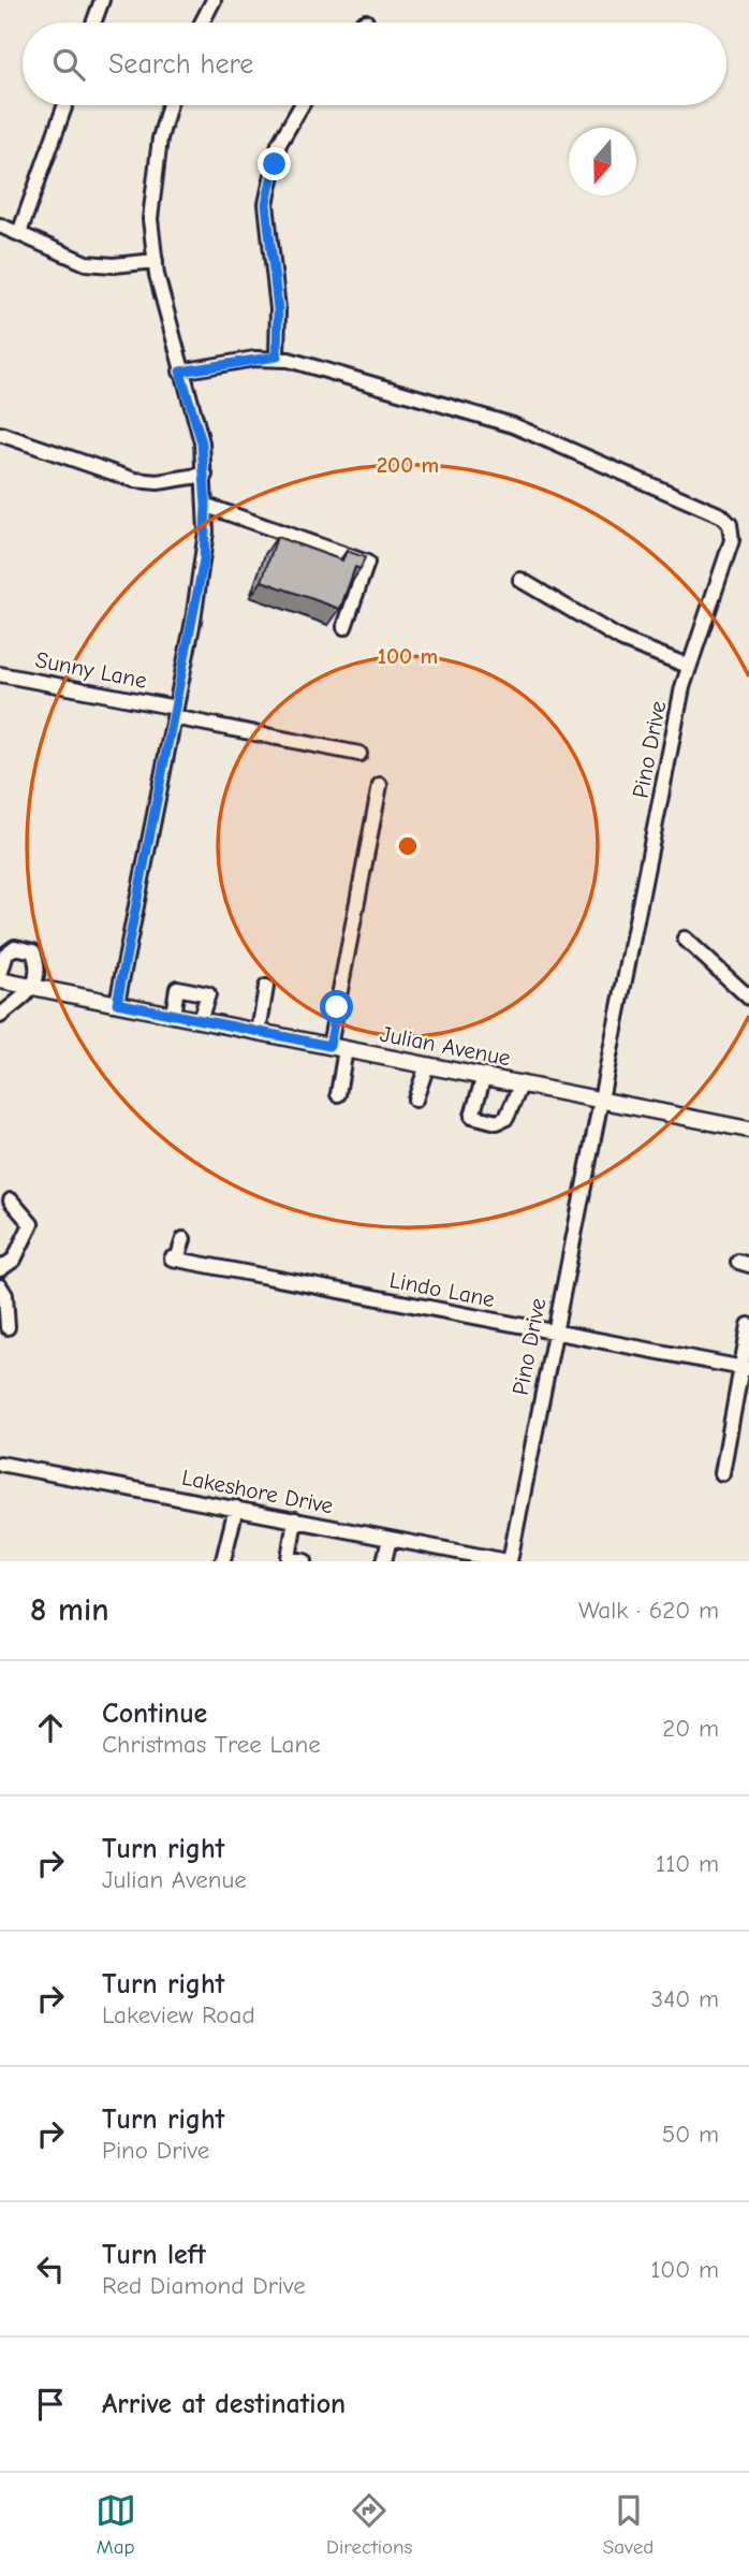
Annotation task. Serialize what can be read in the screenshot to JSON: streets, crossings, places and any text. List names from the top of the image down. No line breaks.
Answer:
{"streets":{"main road":["Julian Avenue"],"street":["Sunny Lane","Pino Drive","Lindo Lane","Lakeshore Drive"]},"crossings":[["Pino Drive","Julian Avenue"],["Pino Drive","Lindo Lane"],["Pino Drive","Lakeshore Drive"]],"north":"bottom","page":{"search":"Search here","heading":["8 min","Walk · 620 m"],"list":[["Continue","Christmas Tree Lane","20 m"],["Turn right","Julian Avenue","110 m"],["Turn right","Lakeview Road","340 m"],["Turn right","Pino Drive","50 m"],["Turn left","Red Diamond Drive","100 m"],"Arrive at destination"],"nav":["Map","Directions","Saved"]},"rings":["200 m","100 m"]}
